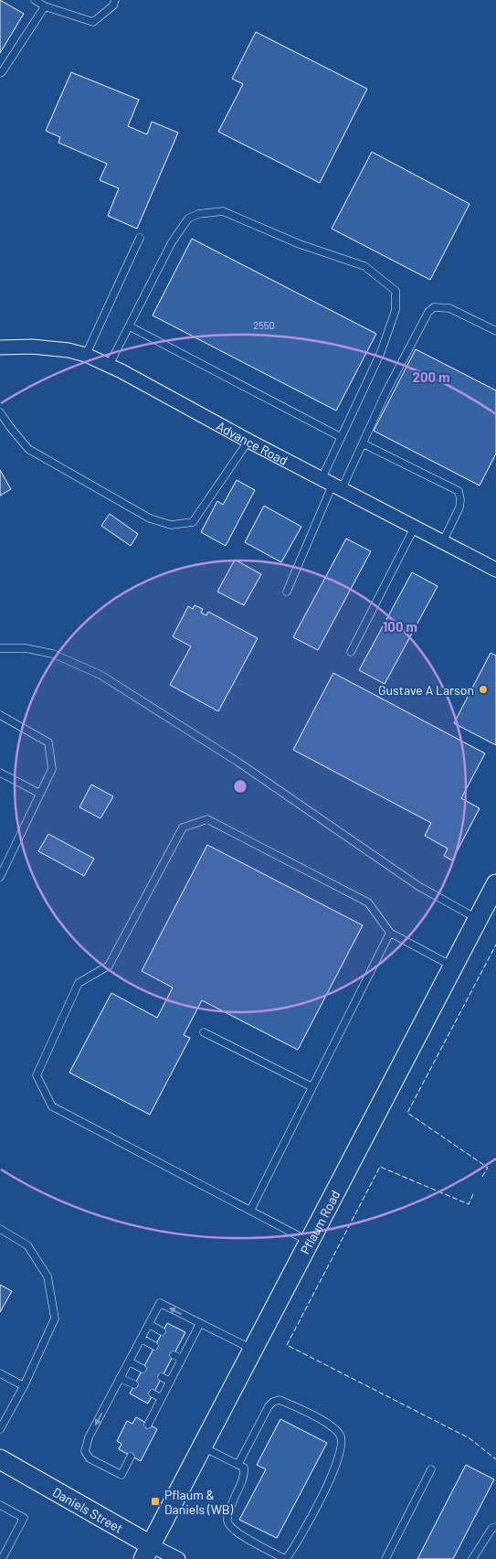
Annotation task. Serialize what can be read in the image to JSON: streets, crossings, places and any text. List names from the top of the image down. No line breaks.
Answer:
{"streets":{"street":["Advance Road","Pflaum Road","Daniels Street"]},"crossings":[["Pflaum Road","Daniels Street"]],"places":{"other":["Gustave A Larson"],"transit":["Pflaum & Daniels (WB)"]},"house_numbers":["2550"],"rings":["200 m","100 m"]}
